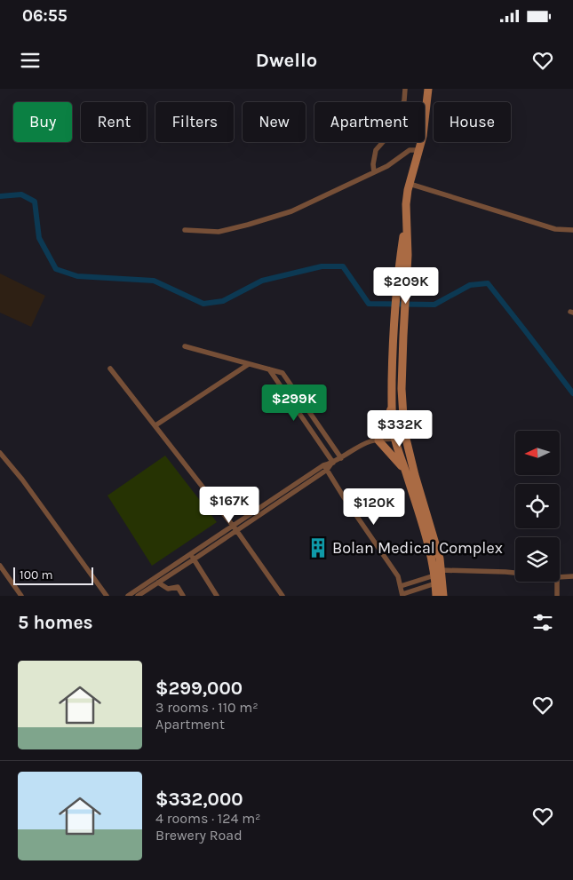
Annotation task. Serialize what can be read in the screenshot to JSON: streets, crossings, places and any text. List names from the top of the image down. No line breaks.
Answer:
{"places":{"building":["Bolan Medical Complex"]},"scale_bar":"100 m","north":"left","page":{"status":"06:55","header":"Dwello","chip":["Buy","Rent","Filters","New","Apartment","House"],"price":["$209K","$299K","$332K","$167K","$120K"],"scale":"100 m","heading":"5 homes","list":[{"name":"$299,000","note":"3 rooms · 110 m² · Apartment"},{"name":"$332,000","note":"4 rooms · 124 m² · Brewery Road"}]}}
